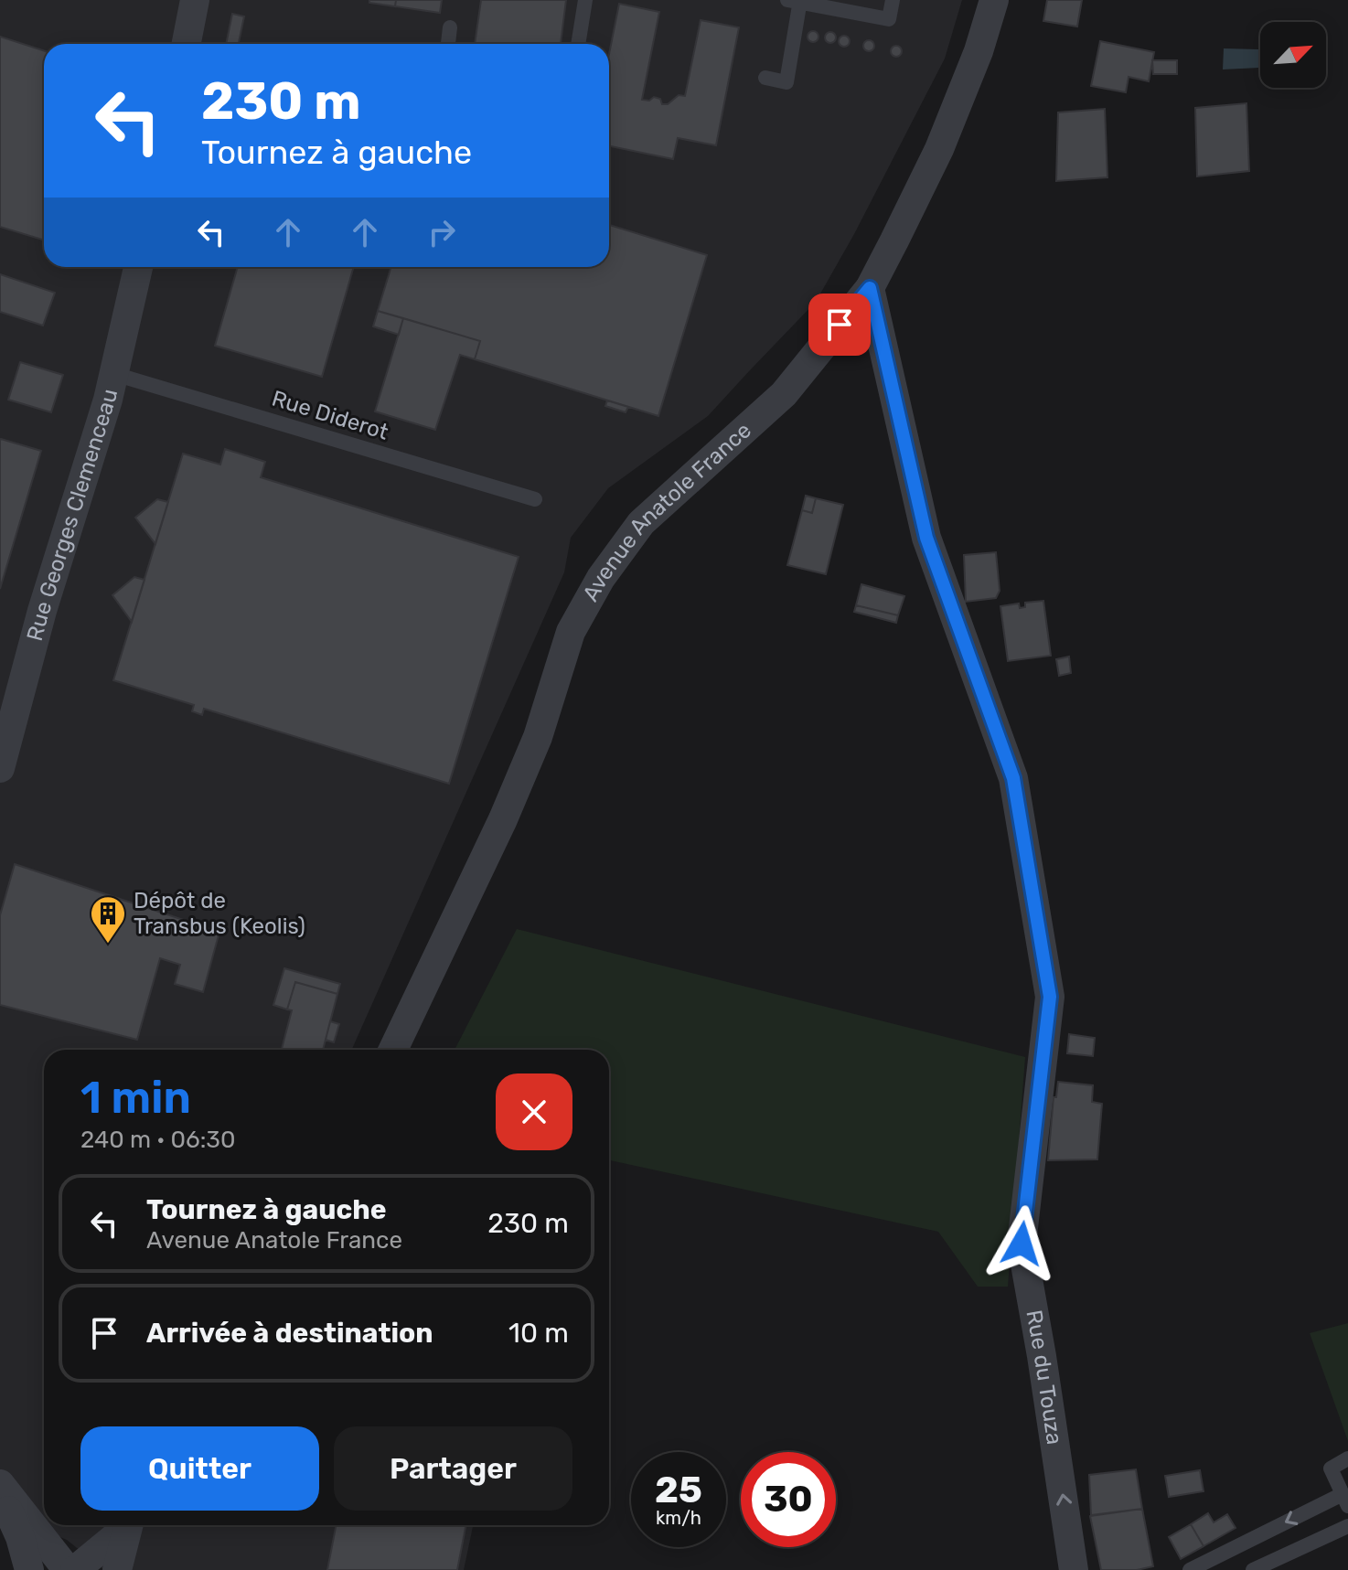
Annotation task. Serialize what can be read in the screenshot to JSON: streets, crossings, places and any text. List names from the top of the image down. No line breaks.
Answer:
{"streets":{"street":["Rue Georges Clemenceau","Avenue Anatole France","Rue du Touza"],"lane":["Rue Diderot"]},"crossings":[["Rue Diderot","Rue Georges Clemenceau"],["Avenue Anatole France","Rue du Touza"]],"one_way":["Rue du Touza"],"places":{"building":["Dépôt de Transbus (Keolis)"]},"north":"top right","page":{"turn":["230 m","Tournez à gauche"],"heading":["1 min","240 m · 06:30"],"list":[{"name":"Tournez à gauche","note":"Avenue Anatole France","value":"230 m"},{"name":"Arrivée à destination","value":"10 m"}],"buttons":["Quitter","Partager"],"speed":"25 km/h","limit":"30"}}
